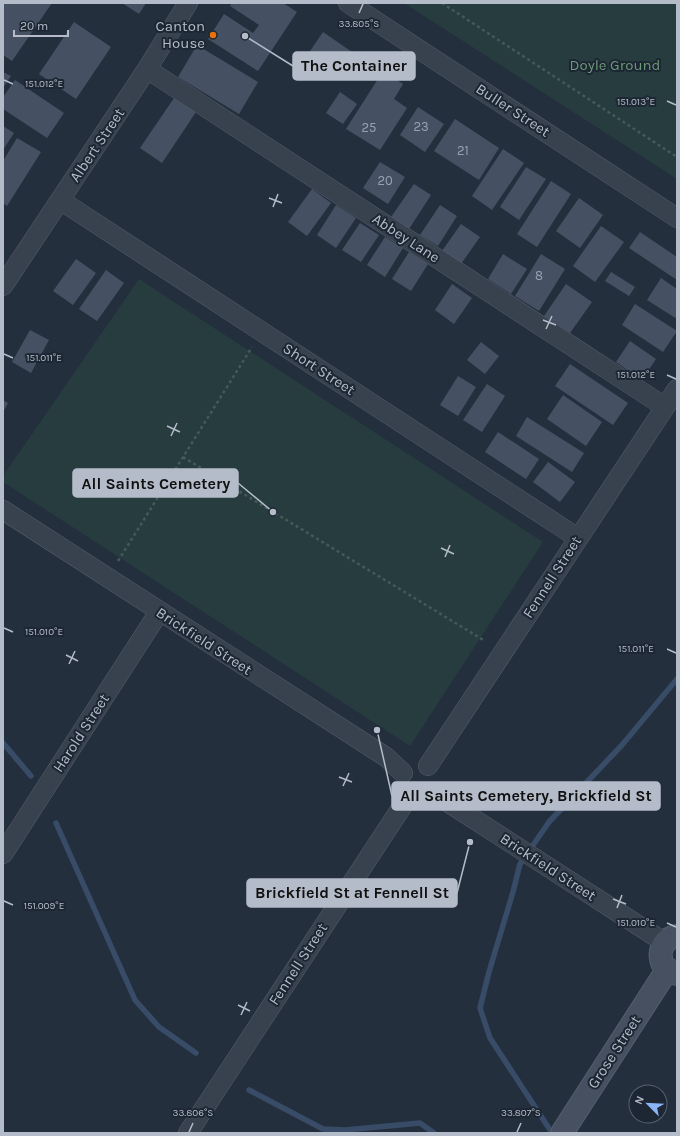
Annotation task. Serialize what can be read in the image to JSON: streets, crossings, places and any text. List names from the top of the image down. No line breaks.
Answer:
{"streets":{"street":["Buller Street","Albert Street","Abbey Lane","Short Street","Fennell Street","Brickfield Street","Harold Street","Grose Street"]},"crossings":[["Albert Street","Abbey Lane"],["Albert Street","Short Street"],["Abbey Lane","Fennell Street"],["Short Street","Fennell Street"],["Fennell Street","Brickfield Street"],["Brickfield Street","Harold Street"]],"parks":["Doyle Ground"],"places":["Canton House","The Container","All Saints Cemetery","All Saints Cemetery, Brickfield St","Brickfield St at Fennell St"],"house_numbers":["23","25","21","20","8"],"scale_bar":"20 m","north":"top left","coordinates":["33.805°S","151.012°E","151.013°E","151.011°E","151.010°E","151.009°E","33.806°S","33.807°S"]}
